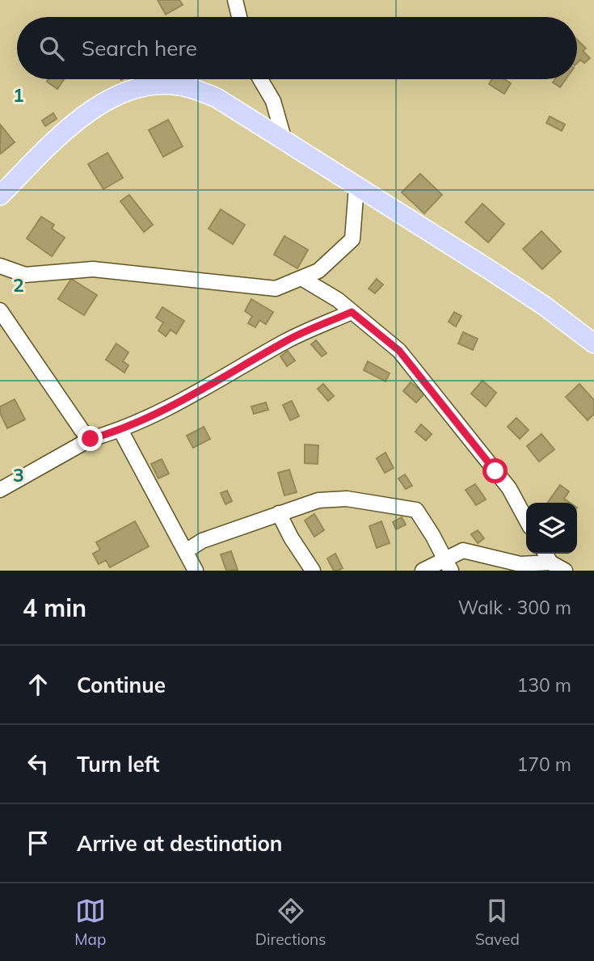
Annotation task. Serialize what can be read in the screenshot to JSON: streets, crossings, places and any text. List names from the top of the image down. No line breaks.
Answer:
{"page":{"search":"Search here","heading":["4 min","Walk · 300 m"],"list":[["Continue","130 m"],["Turn left","170 m"],"Arrive at destination"],"nav":["Map","Directions","Saved"]},"grid":{"rows":["1","2","3"]}}
